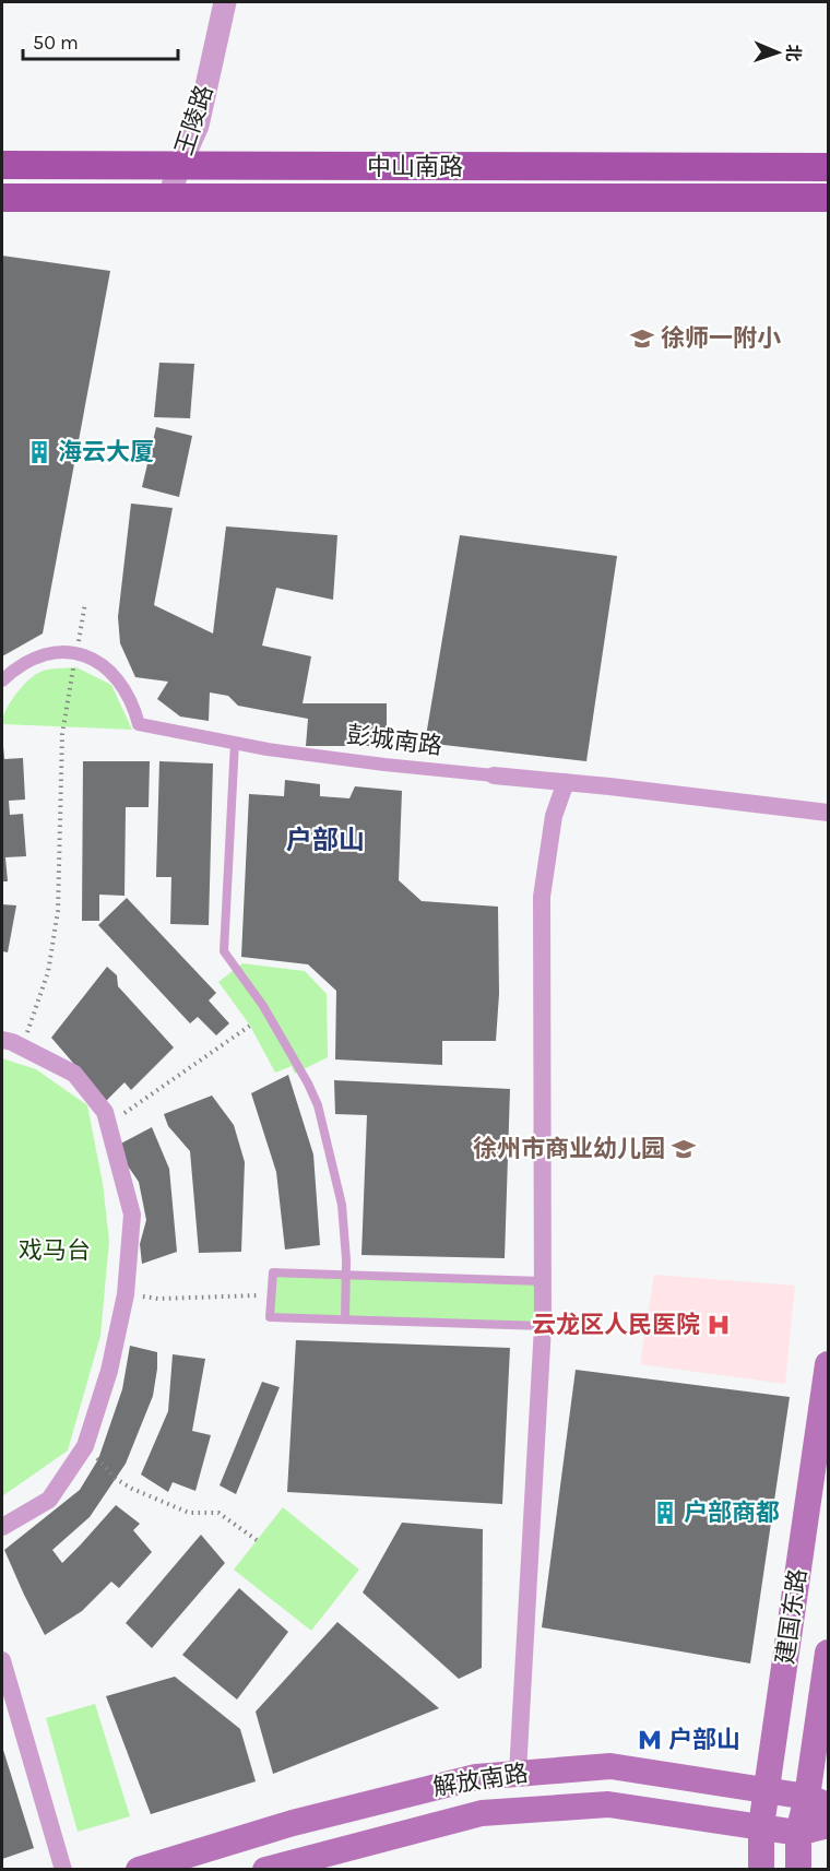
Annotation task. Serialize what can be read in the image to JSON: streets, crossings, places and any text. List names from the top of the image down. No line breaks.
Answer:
{"streets":{"main road":["中山南路","建国东路","解放南路"],"street":["王陵路","彭城南路"]},"crossings":[["王陵路","中山南路"],["建国东路","解放南路"]],"districts":["户部山"],"parks":["戏马台"],"places":{"school or university":["徐师一附小","徐州市商业幼儿园"],"building":["海云大厦","户部商都"],"hospital":["云龙区人民医院"],"metro station":["户部山"]},"scale_bar":"50 m","north":"right"}
